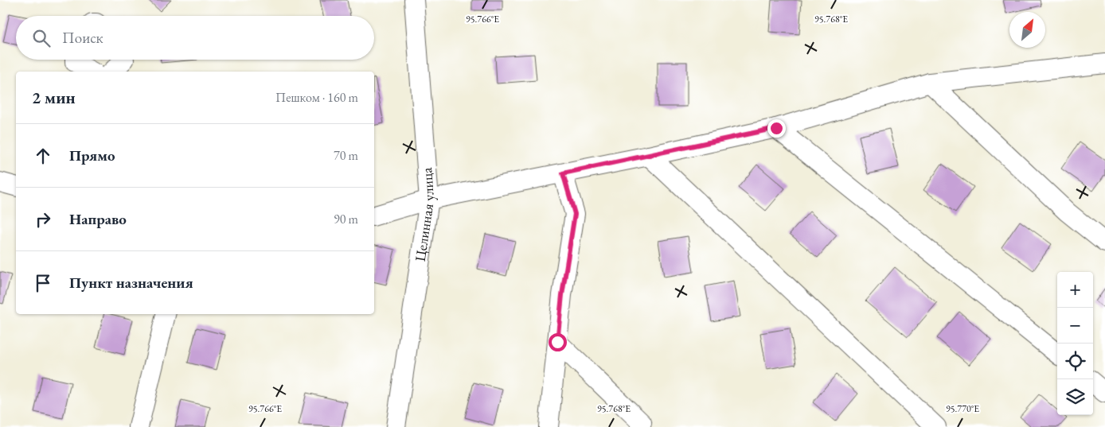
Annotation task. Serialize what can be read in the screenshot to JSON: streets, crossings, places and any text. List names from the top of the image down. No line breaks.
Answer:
{"streets":{"street":["Целинная улица"]},"north":"top right","page":{"search":"Поиск","heading":["2 мин","Пешком · 160 m"],"list":[["Прямо","70 m"],["Направо","90 m"],"Пункт назначения"],"map_buttons":["+","−"]},"coordinates":["95.766°E","95.768°E","95.770°E"]}
